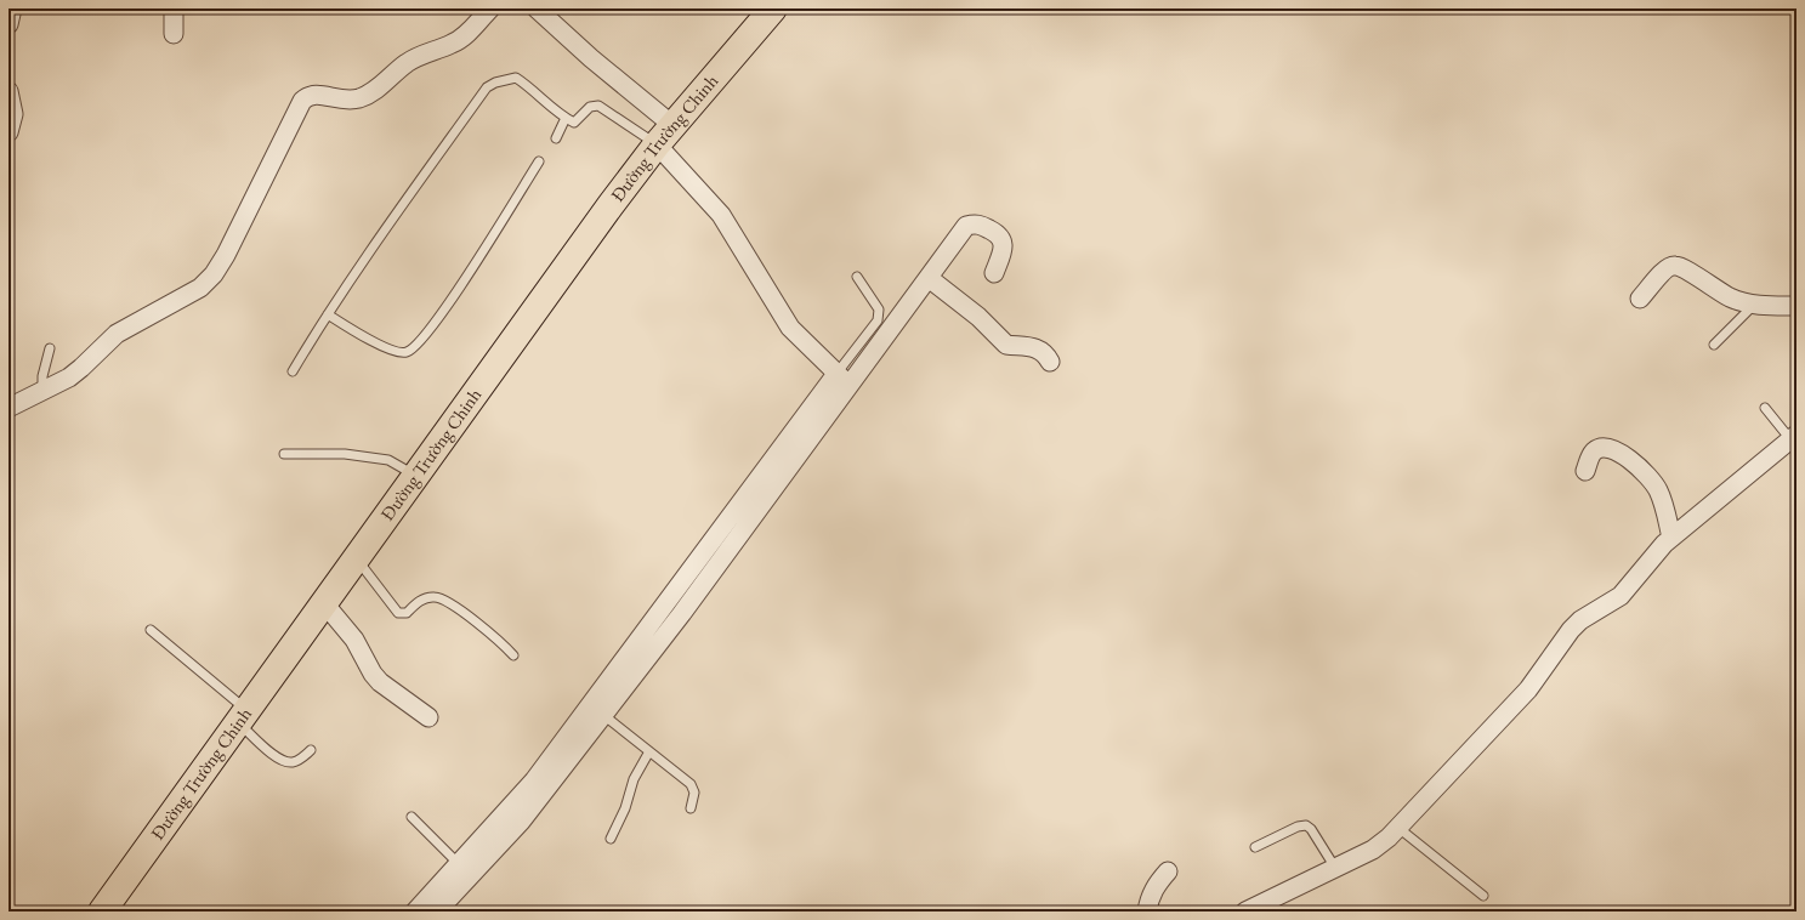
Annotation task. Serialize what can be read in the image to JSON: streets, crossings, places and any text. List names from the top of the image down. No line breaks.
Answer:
{"streets":{"highway":["Đường Trường Chinh"]}}
